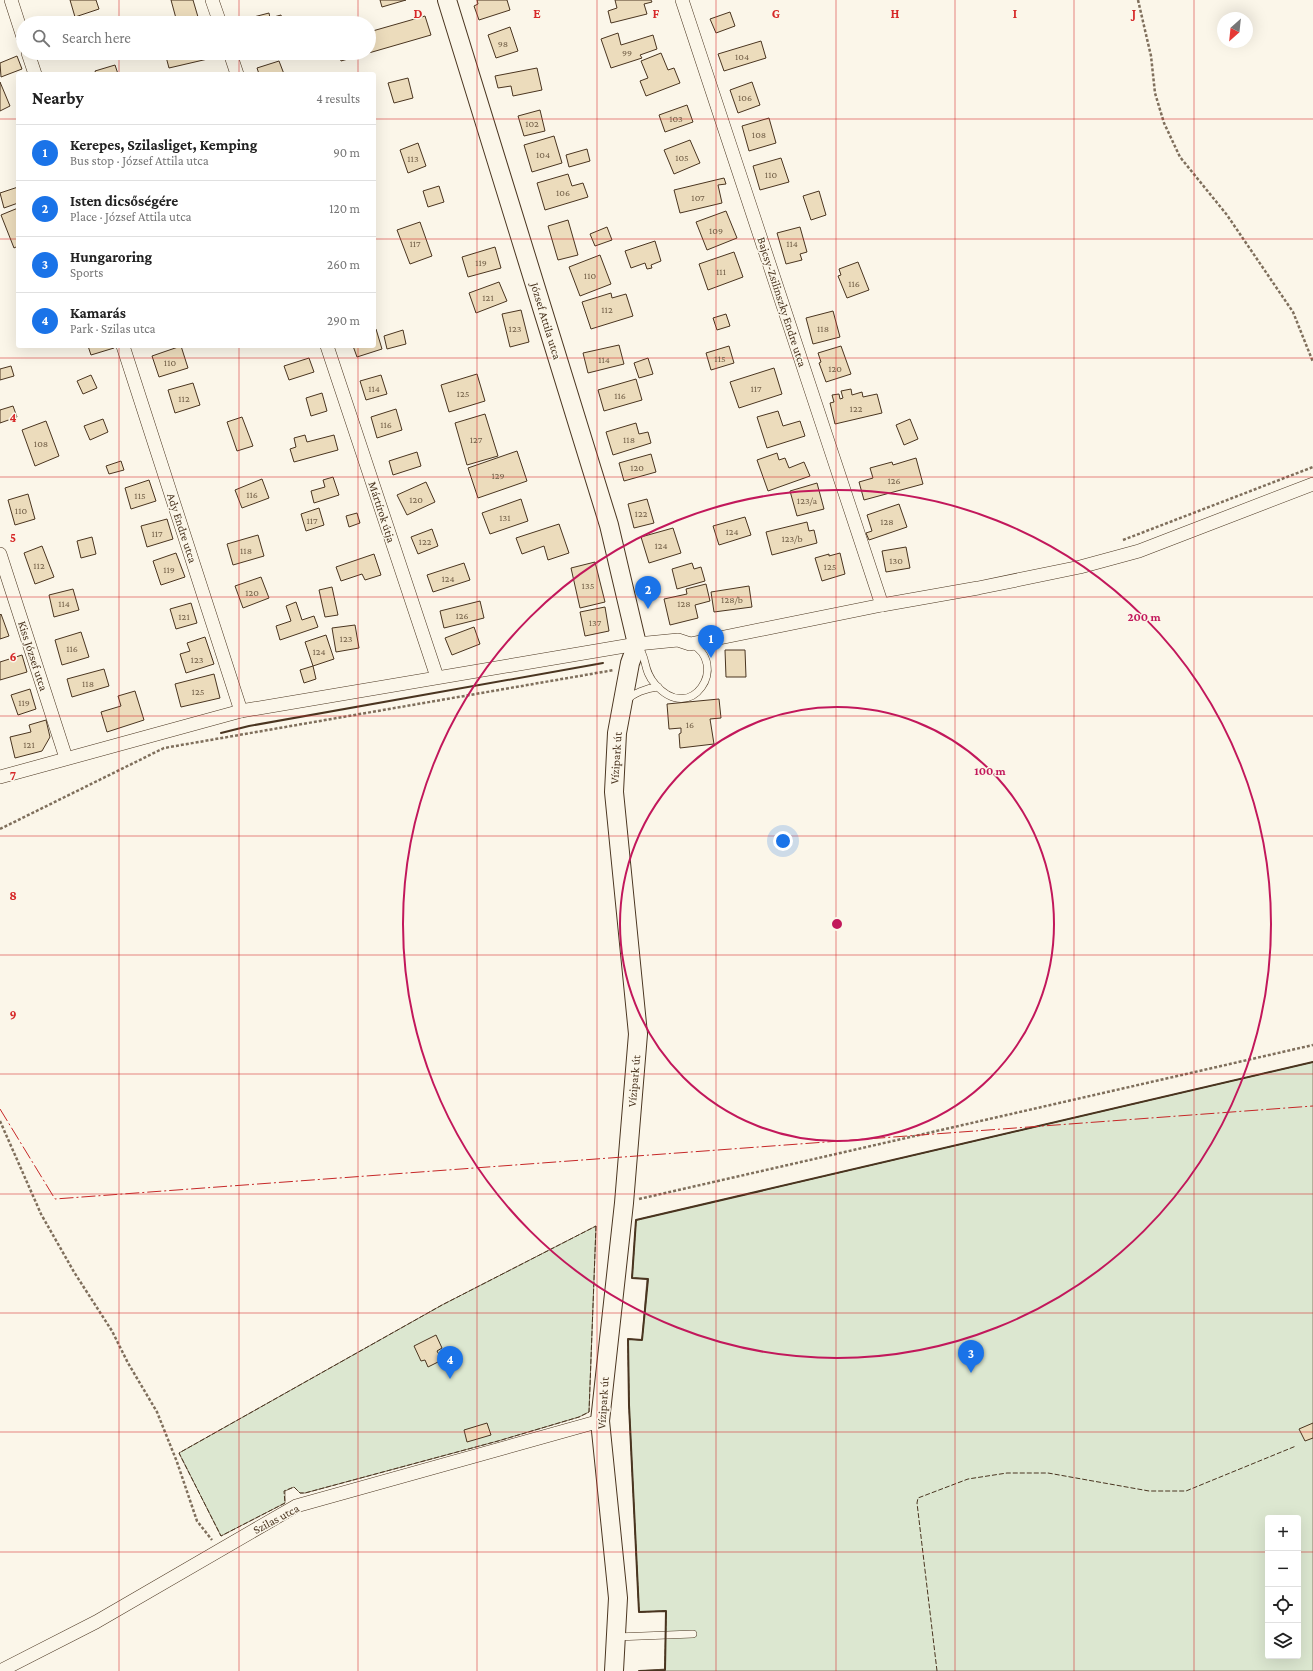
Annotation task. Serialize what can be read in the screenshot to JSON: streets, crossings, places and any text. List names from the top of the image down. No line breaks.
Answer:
{"streets":{"street":["Bajcsy-Zsilinszky Endre utca","József Attila utca","Mártírok útja","Ady Endre utca","Kiss József utca","Vízipark út","Szilas utca"]},"crossings":[["József Attila utca","Vízipark út"],["Vízipark út","Szilas utca"]],"house_numbers":["98","99","104","106","103","102","108","104","105","113","110","106","107","109","117","114","119","111","110","116","121","112","123","118","115","114","110","120","114","117","125","116","112","122","116","127","118","108","120","129","126","116","115","120","123/a","110","122","131","117","128","124","117","123/b","122","124","118","130","112","125","119","124","135","120","128/b","114","128","126","121","137","123","116","124","123","118","125","119","16","121"],"north":"bottom left","page":{"search":"Search here","heading":["Nearby","4 results"],"list":[{"mark":"1","name":"Kerepes, Szilasliget, Kemping","note":"Bus stop · József Attila utca","value":"90 m"},{"mark":"2","name":"Isten dicsőségére","note":"Place · József Attila utca","value":"120 m"},{"mark":"3","name":"Hungaroring","note":"Sports","value":"260 m"},{"mark":"4","name":"Kamarás","note":"Park · Szilas utca","value":"290 m"}],"pins":["2","1","3","4"],"map_buttons":["+","−"]},"grid":{"columns":["D","E","F","G","H","I","J"],"rows":["4","5","6","7","8","9"]},"rings":["200 m","100 m"]}
